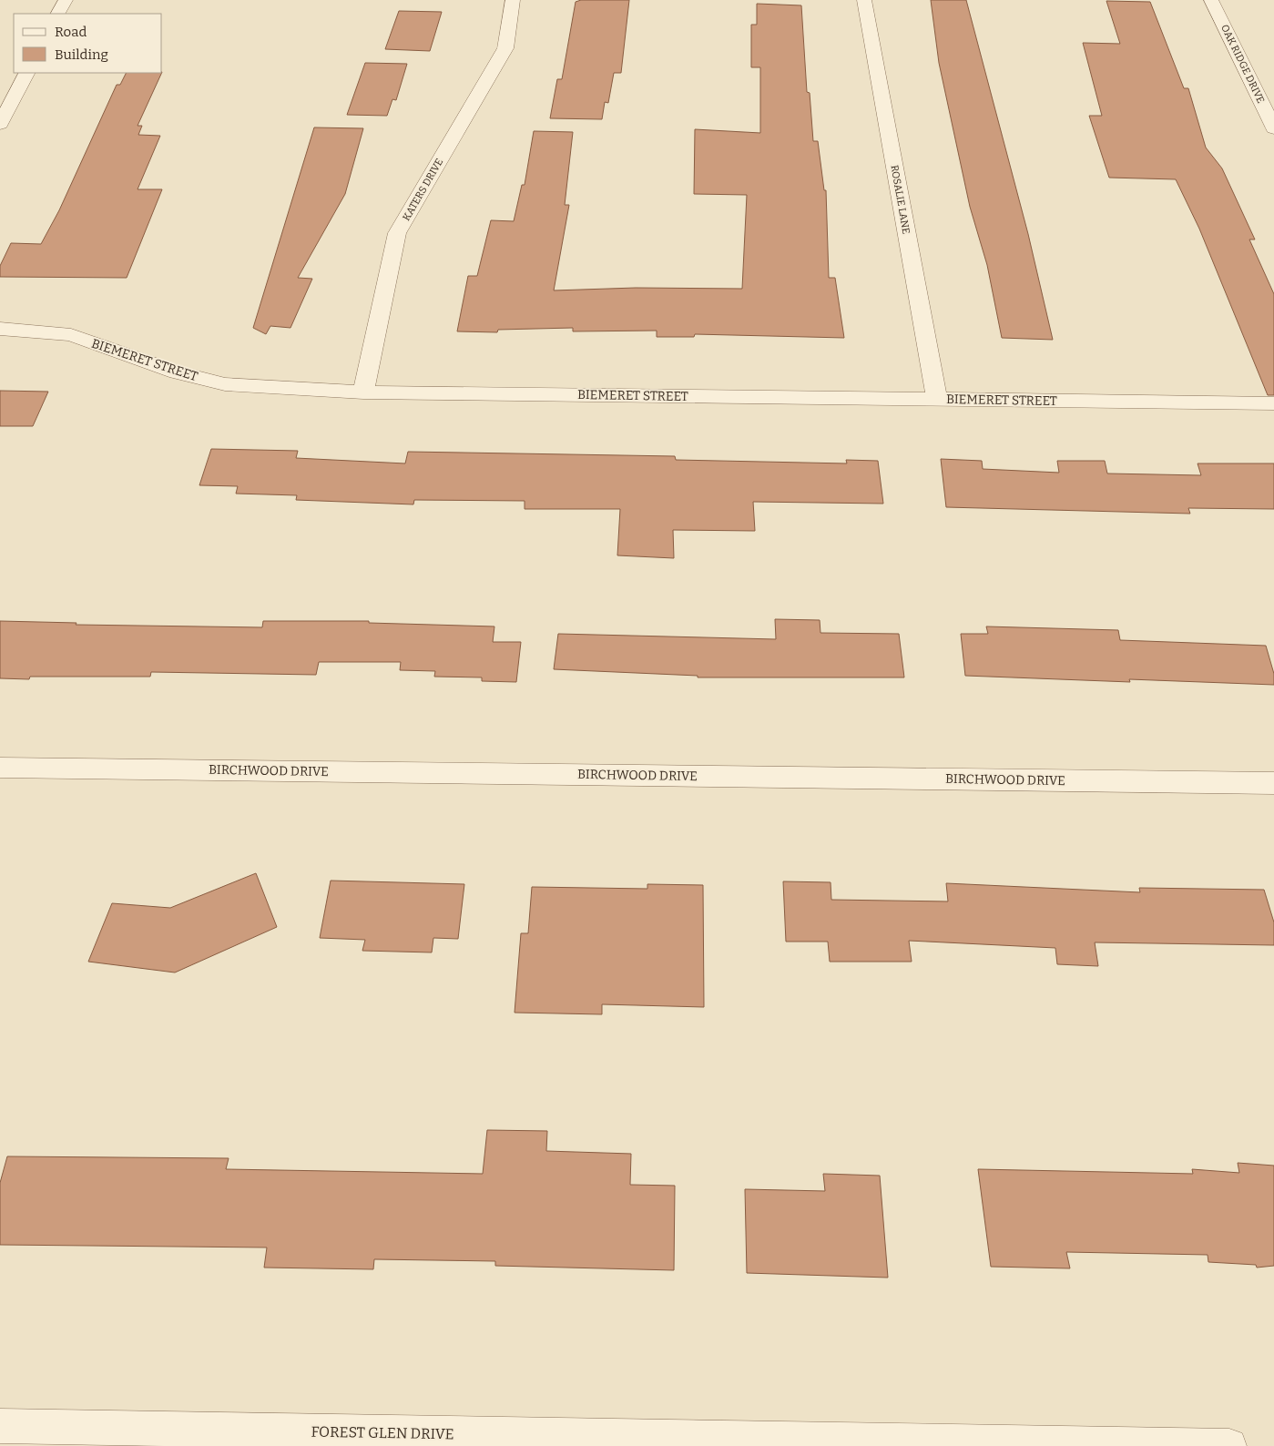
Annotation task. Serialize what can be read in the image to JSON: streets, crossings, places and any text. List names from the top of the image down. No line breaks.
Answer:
{"streets":{"street":["OAK RIDGE DRIVE","KATERS DRIVE","ROSALIE LANE","BIEMERET STREET","BIRCHWOOD DRIVE","FOREST GLEN DRIVE"]},"crossings":[["KATERS DRIVE","BIEMERET STREET"],["ROSALIE LANE","BIEMERET STREET"]],"legend":["Road","Building"]}
